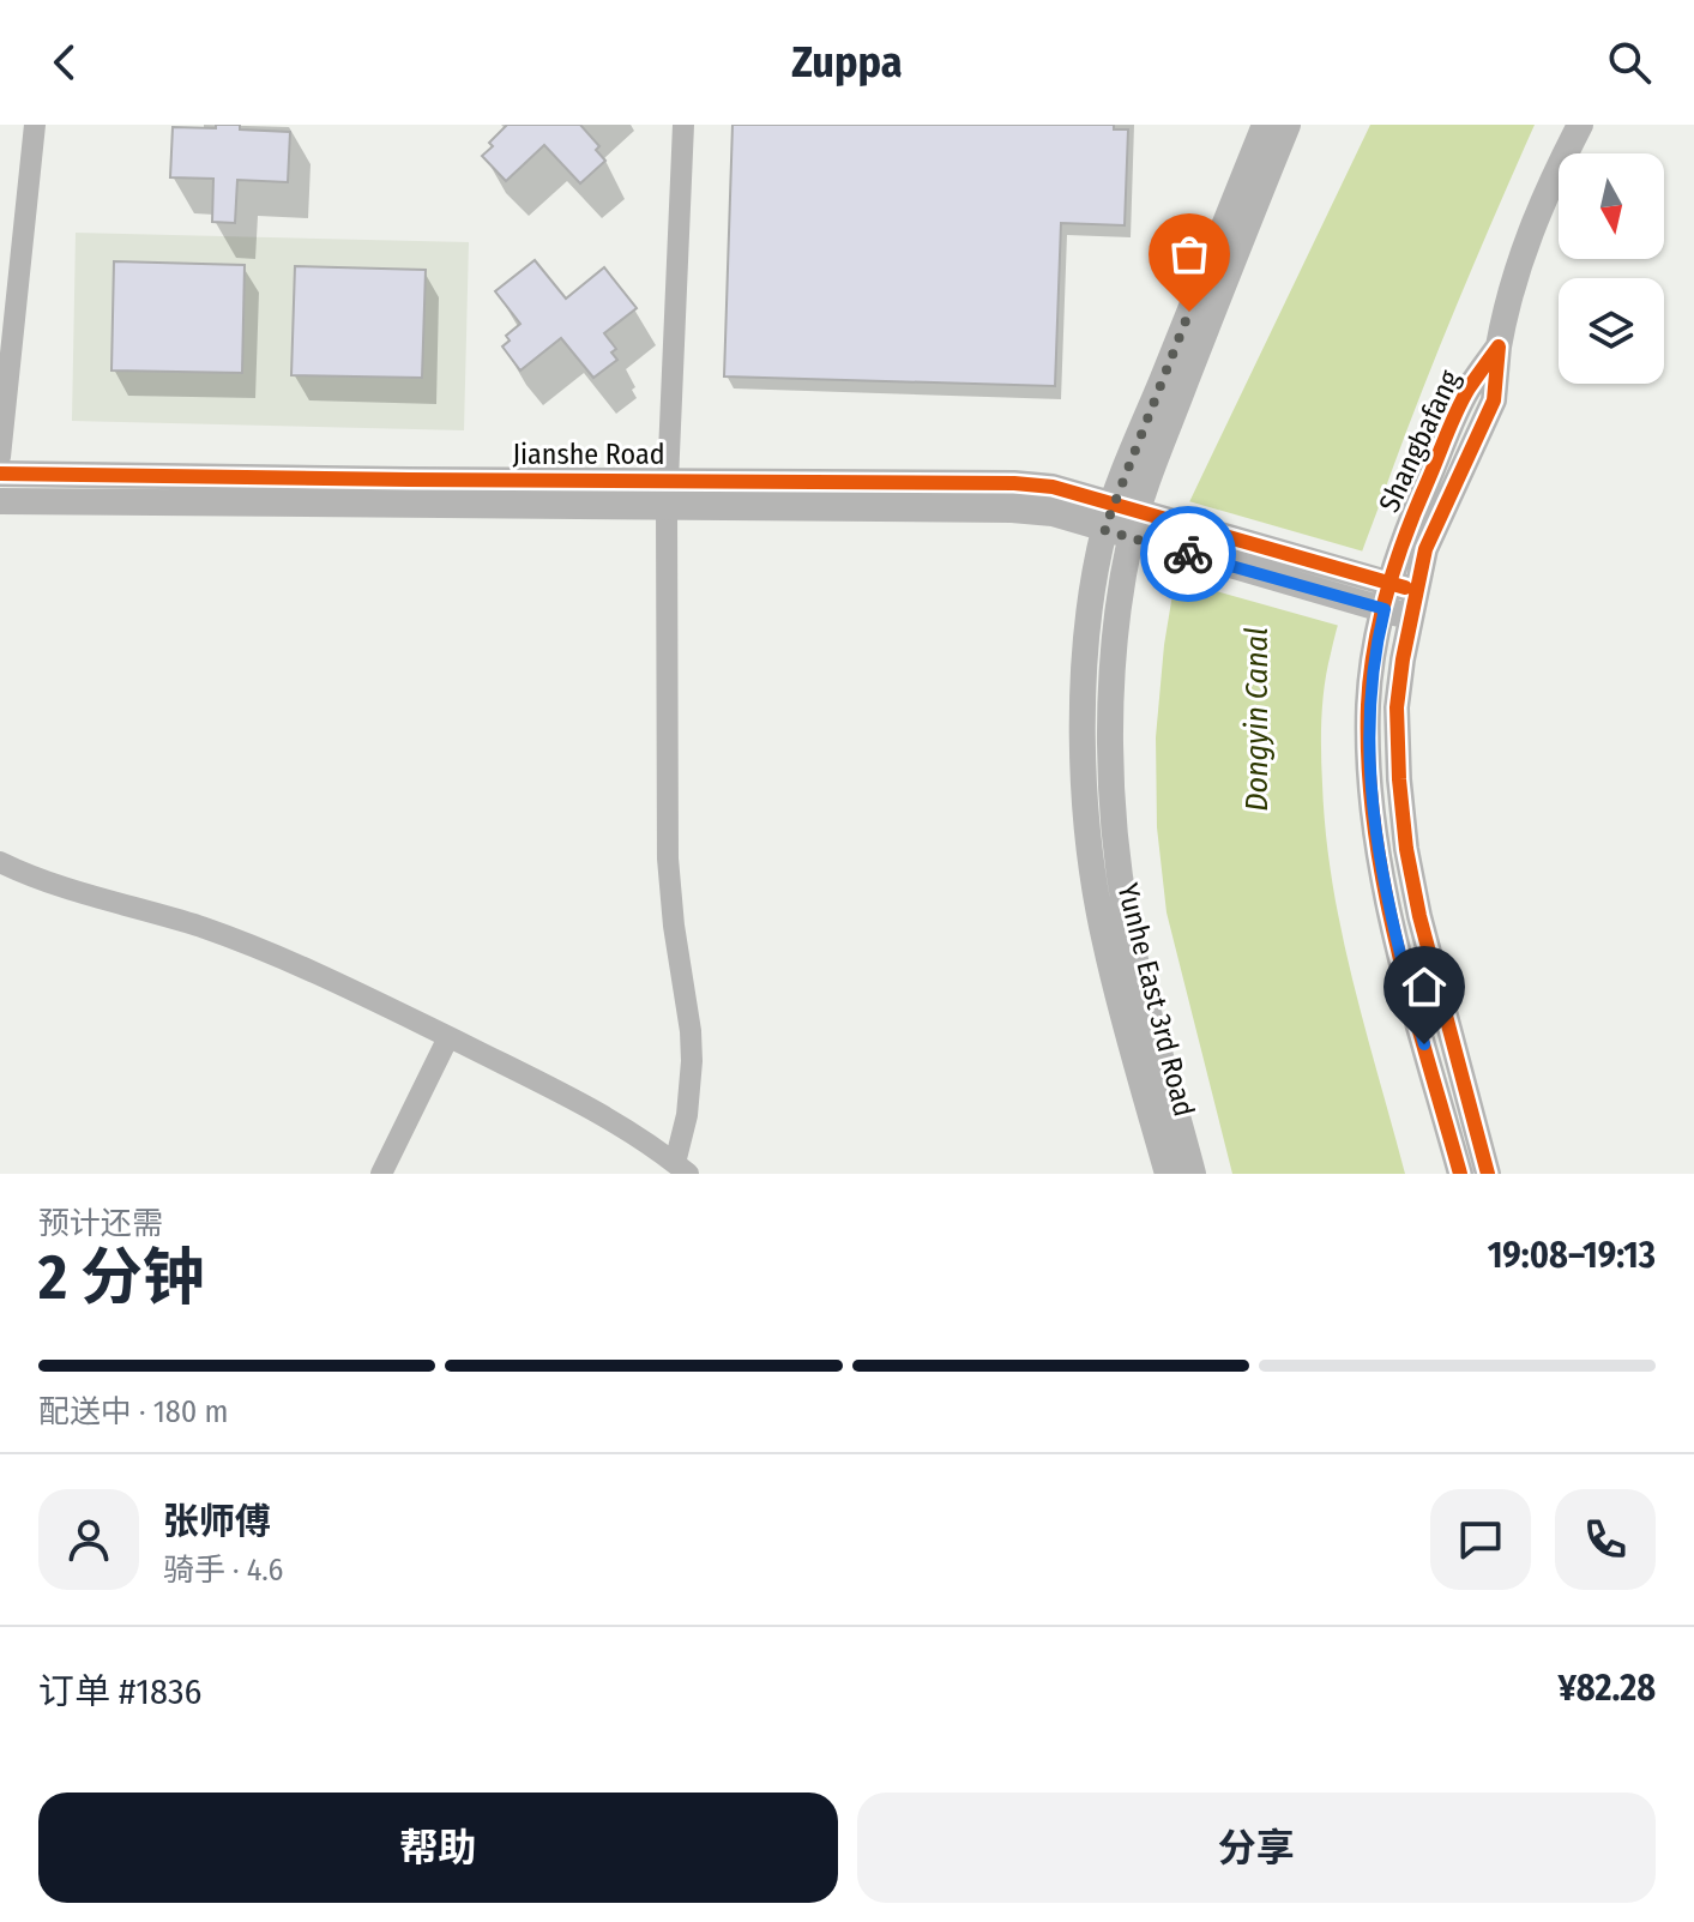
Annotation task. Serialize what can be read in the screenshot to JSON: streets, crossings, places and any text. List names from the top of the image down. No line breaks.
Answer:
{"streets":{"street":["Shangbafang","Jianshe Road","Yunhe East 3rd Road"]},"crossings":[["Shangbafang","Jianshe Road"],["Jianshe Road","Yunhe East 3rd Road"]],"water":["Dongyin Canal"],"north":"bottom","page":{"header":"Zuppa","heading":["2 分钟","预计还需","19:08–19:13"],"panel":["张师傅","骑手 · 4.6","订单 #1836","¥82.28"],"bar":"配送中 · 180 m","buttons":["帮助","分享"]}}
